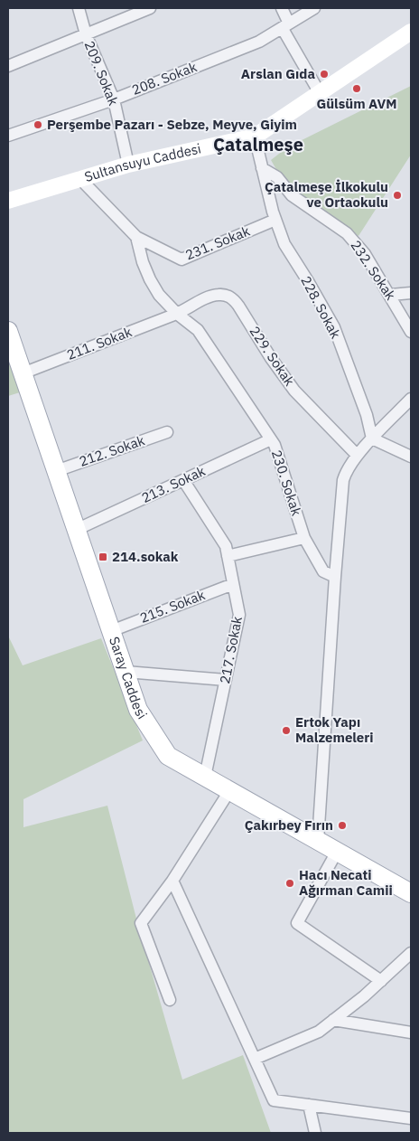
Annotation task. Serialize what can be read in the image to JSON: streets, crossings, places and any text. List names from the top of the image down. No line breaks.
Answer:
{"streets":{"main road":["Saray Caddesi"],"street":["209. Sokak","208. Sokak","Sultansuyu Caddesi","231. Sokak","232. Sokak","228. Sokak","211. Sokak","229. Sokak","212. Sokak","230. Sokak","213. Sokak","215. Sokak","217. Sokak"]},"crossings":[["209. Sokak","208. Sokak"],["209. Sokak","Sultansuyu Caddesi"],["Sultansuyu Caddesi","228. Sokak"],["231. Sokak","228. Sokak"],["231. Sokak","230. Sokak"],["232. Sokak","228. Sokak"],["211. Sokak","229. Sokak"],["211. Sokak","230. Sokak"],["211. Sokak","Saray Caddesi"],["229. Sokak","230. Sokak"],["212. Sokak","Saray Caddesi"],["230. Sokak","213. Sokak"],["213. Sokak","217. Sokak"],["213. Sokak","Saray Caddesi"],["215. Sokak","217. Sokak"],["215. Sokak","Saray Caddesi"],["217. Sokak","Saray Caddesi"]],"districts":["Çatalmeşe"],"places":{"other":["Arslan Gıda","Gülsüm AVM","Perşembe Pazarı - Sebze, Meyve, Giyim","Çatalmeşe İlkokulu ve Ortaokulu","Ertok Yapı Malzemeleri","Çakırbey Fırın","Hacı Necati Ağırman Camii"],"transit":["214.sokak"]}}
